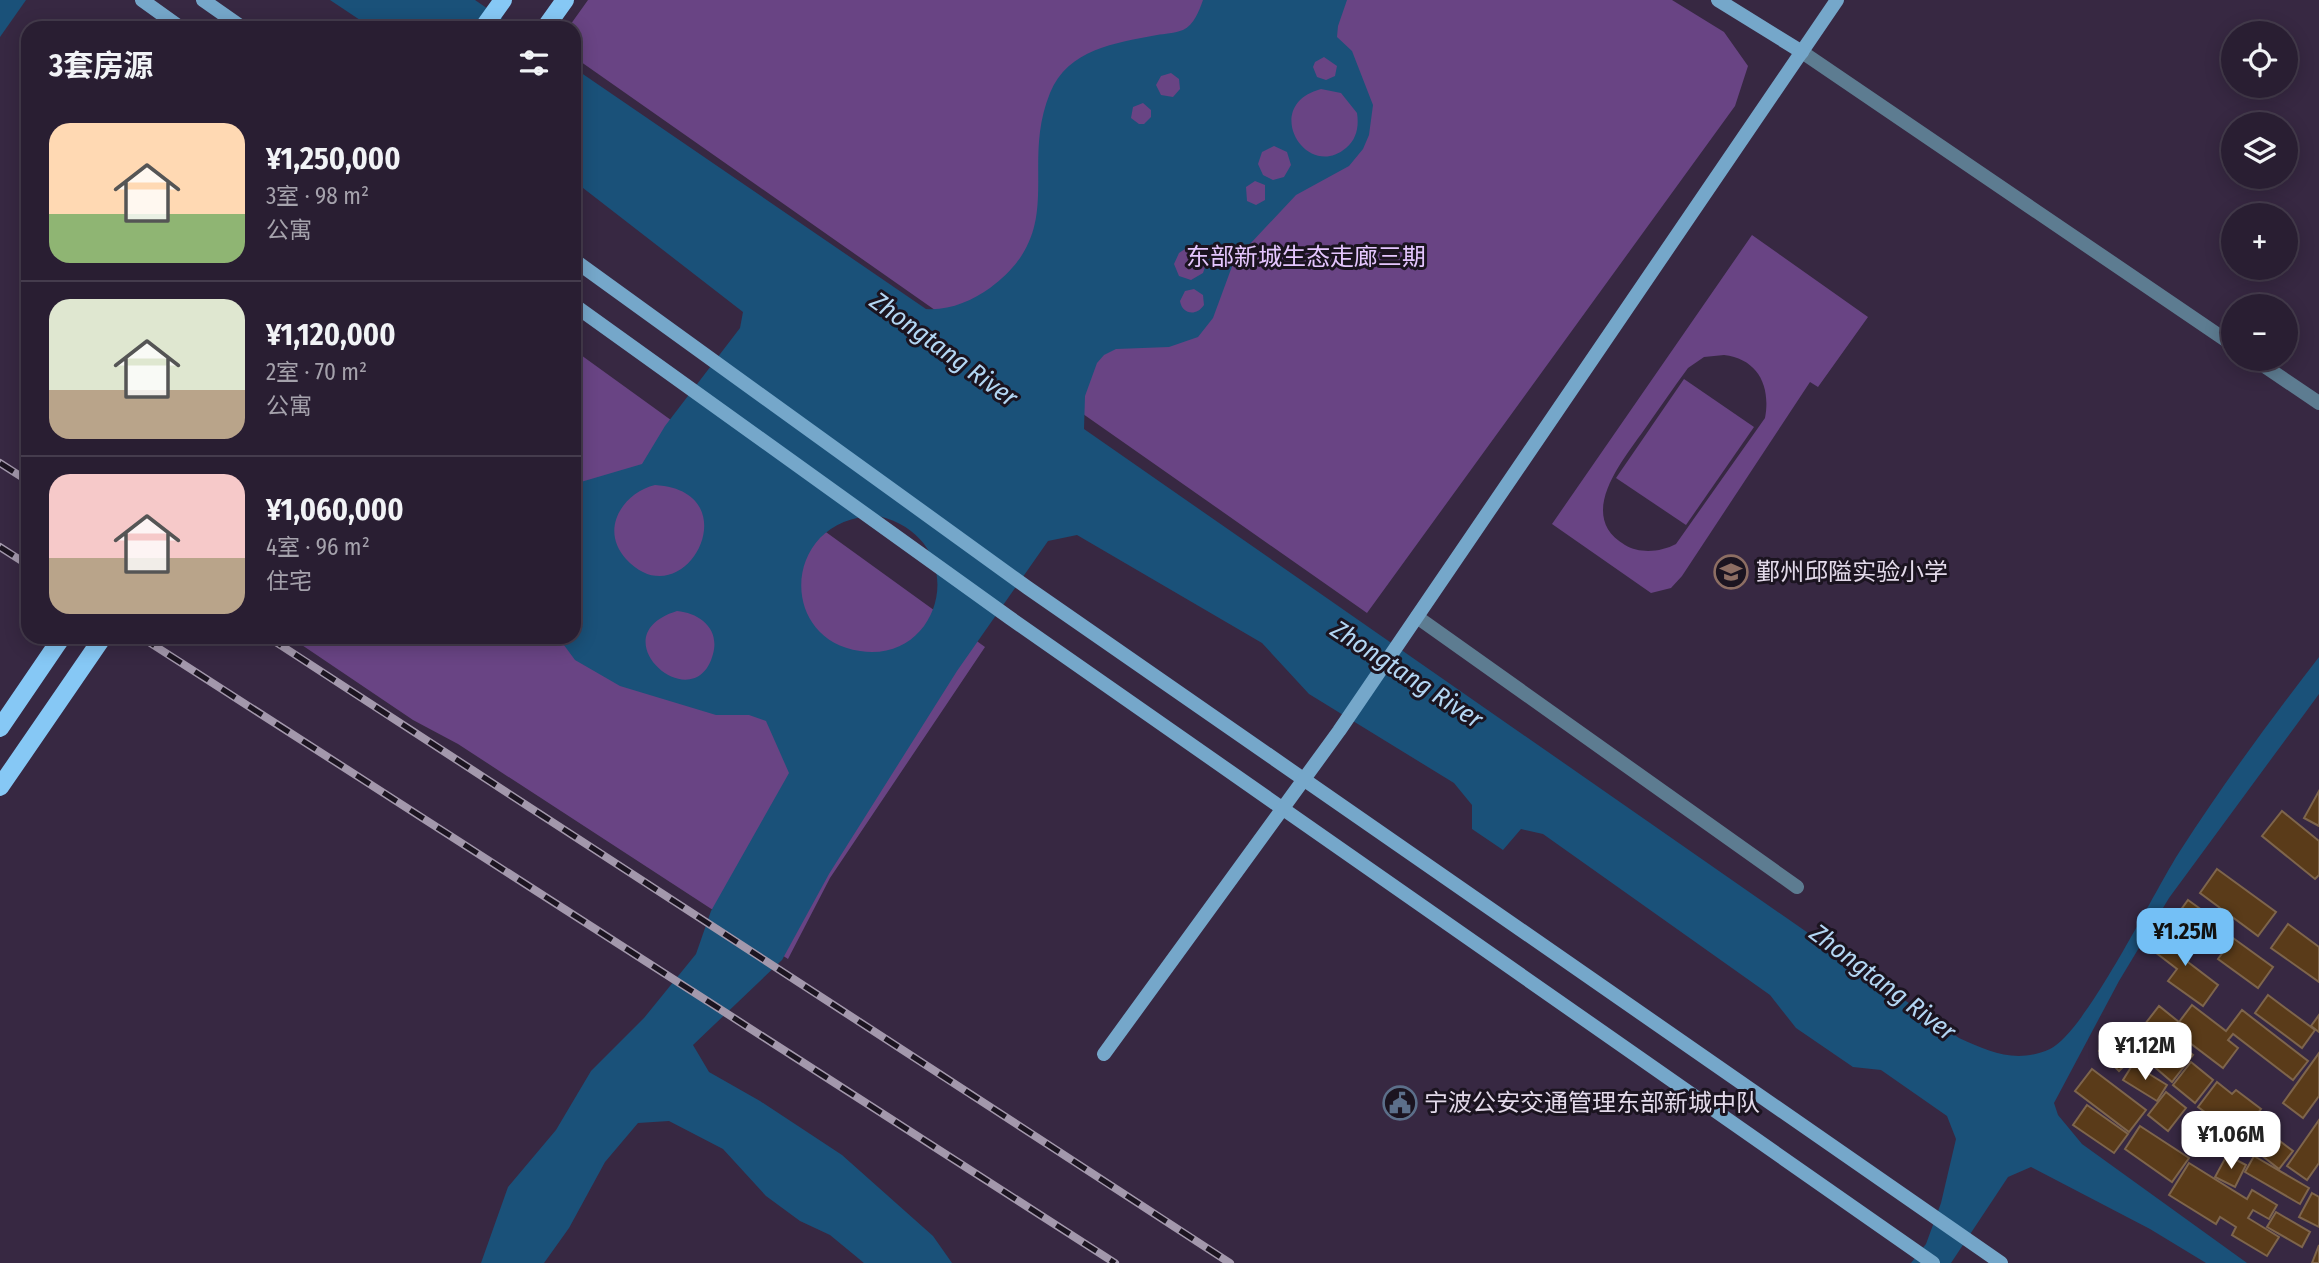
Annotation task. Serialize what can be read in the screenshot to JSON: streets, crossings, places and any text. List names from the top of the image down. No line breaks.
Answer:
{"water":["Zhongtang River"],"parks":["东部新城生态走廊三期"],"places":{"school or university":["鄞州邱隘实验小学"],"public building":["宁波公安交通管理东部新城中队"]},"page":{"map_buttons":["+","−"],"heading":"3套房源","list":[{"name":"¥1,250,000","note":"3室 · 98 m² · 公寓"},{"name":"¥1,120,000","note":"2室 · 70 m² · 公寓"},{"name":"¥1,060,000","note":"4室 · 96 m² · 住宅"}],"price":["¥1.25M","¥1.12M","¥1.06M"]}}
